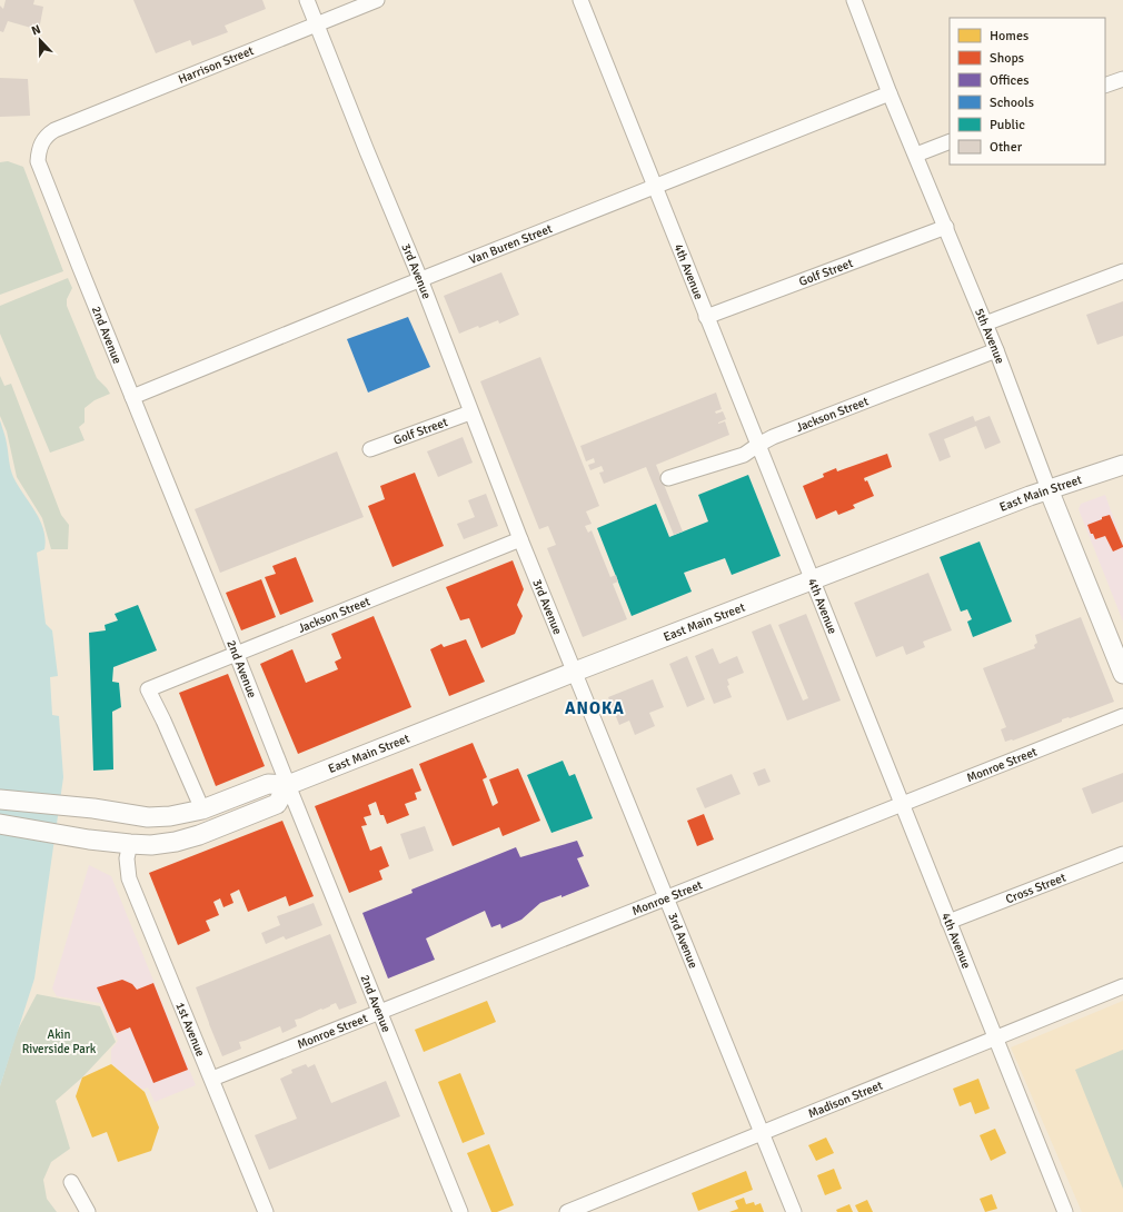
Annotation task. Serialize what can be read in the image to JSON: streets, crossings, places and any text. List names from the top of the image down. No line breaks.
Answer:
{"streets":{"main road":["5th Avenue","East Main Street"],"street":["Harrison Street","Van Buren Street","3rd Avenue","4th Avenue","Golf Street","2nd Avenue","Jackson Street","Monroe Street","Cross Street","1st Avenue","Madison Street"]},"crossings":[["Harrison Street","3rd Avenue"],["Harrison Street","2nd Avenue"],["Van Buren Street","3rd Avenue"],["Van Buren Street","4th Avenue"],["Van Buren Street","2nd Avenue"],["Van Buren Street","5th Avenue"],["3rd Avenue","Golf Street"],["3rd Avenue","Jackson Street"],["3rd Avenue","East Main Street"],["3rd Avenue","Monroe Street"],["3rd Avenue","Madison Street"],["4th Avenue","Golf Street"],["4th Avenue","Jackson Street"],["4th Avenue","East Main Street"],["4th Avenue","Monroe Street"],["4th Avenue","Cross Street"],["4th Avenue","Madison Street"],["Golf Street","5th Avenue"],["2nd Avenue","Jackson Street"],["2nd Avenue","East Main Street"],["2nd Avenue","Monroe Street"],["5th Avenue","Jackson Street"],["5th Avenue","East Main Street"],["Jackson Street","East Main Street"],["Monroe Street","1st Avenue"]],"districts":["ANOKA"],"parks":["Akin Riverside Park"],"legend":["Homes","Shops","Offices","Schools","Public","Other"],"north":"top"}
